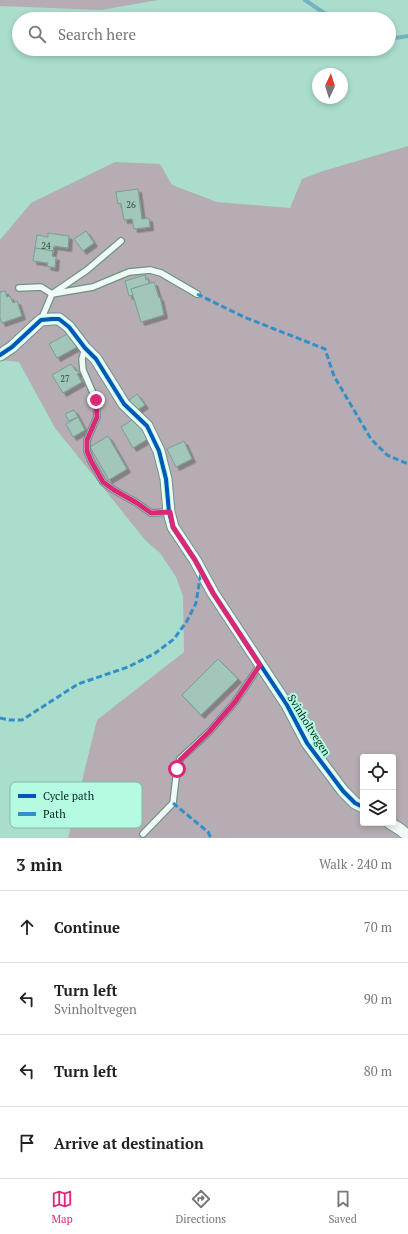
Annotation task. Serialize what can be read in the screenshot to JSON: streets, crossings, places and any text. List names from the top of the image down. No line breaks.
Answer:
{"streets":{"street":["Svinholtvegen"]},"house_numbers":["26","24","27"],"legend":["Cycle path","Path"],"north":"top","page":{"search":"Search here","heading":["3 min","Walk · 240 m"],"list":[["Continue","70 m"],["Turn left","Svinholtvegen","90 m"],["Turn left","80 m"],"Arrive at destination"],"nav":["Map","Directions","Saved"]}}
